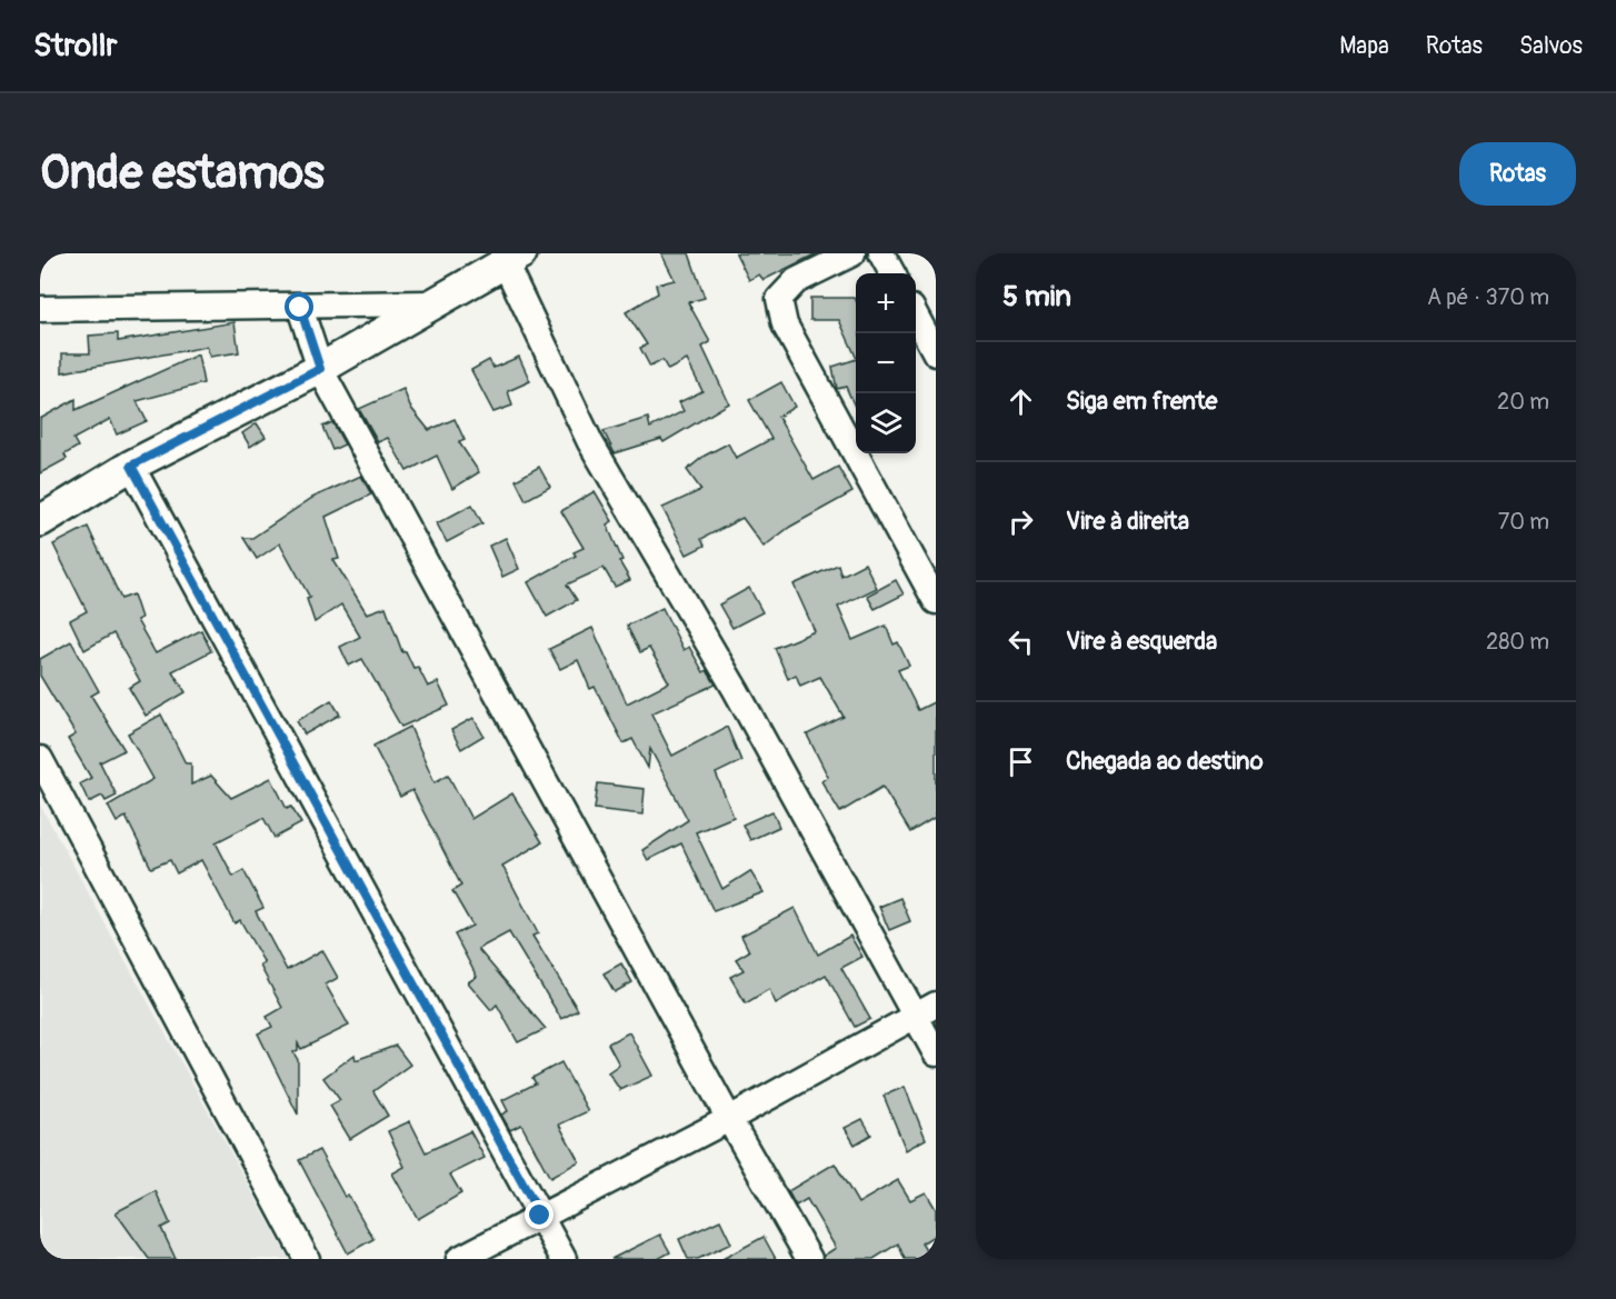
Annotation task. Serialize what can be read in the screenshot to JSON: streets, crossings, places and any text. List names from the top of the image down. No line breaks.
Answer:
{"page":{"header":"Strollr","nav":["Mapa","Rotas","Salvos"],"buttons":"Rotas","title":"Onde estamos","heading":["5 min","A pé · 370 m"],"map_buttons":["+","−"],"list":[["Siga em frente","20 m"],["Vire à direita","70 m"],["Vire à esquerda","280 m"],"Chegada ao destino"]}}
